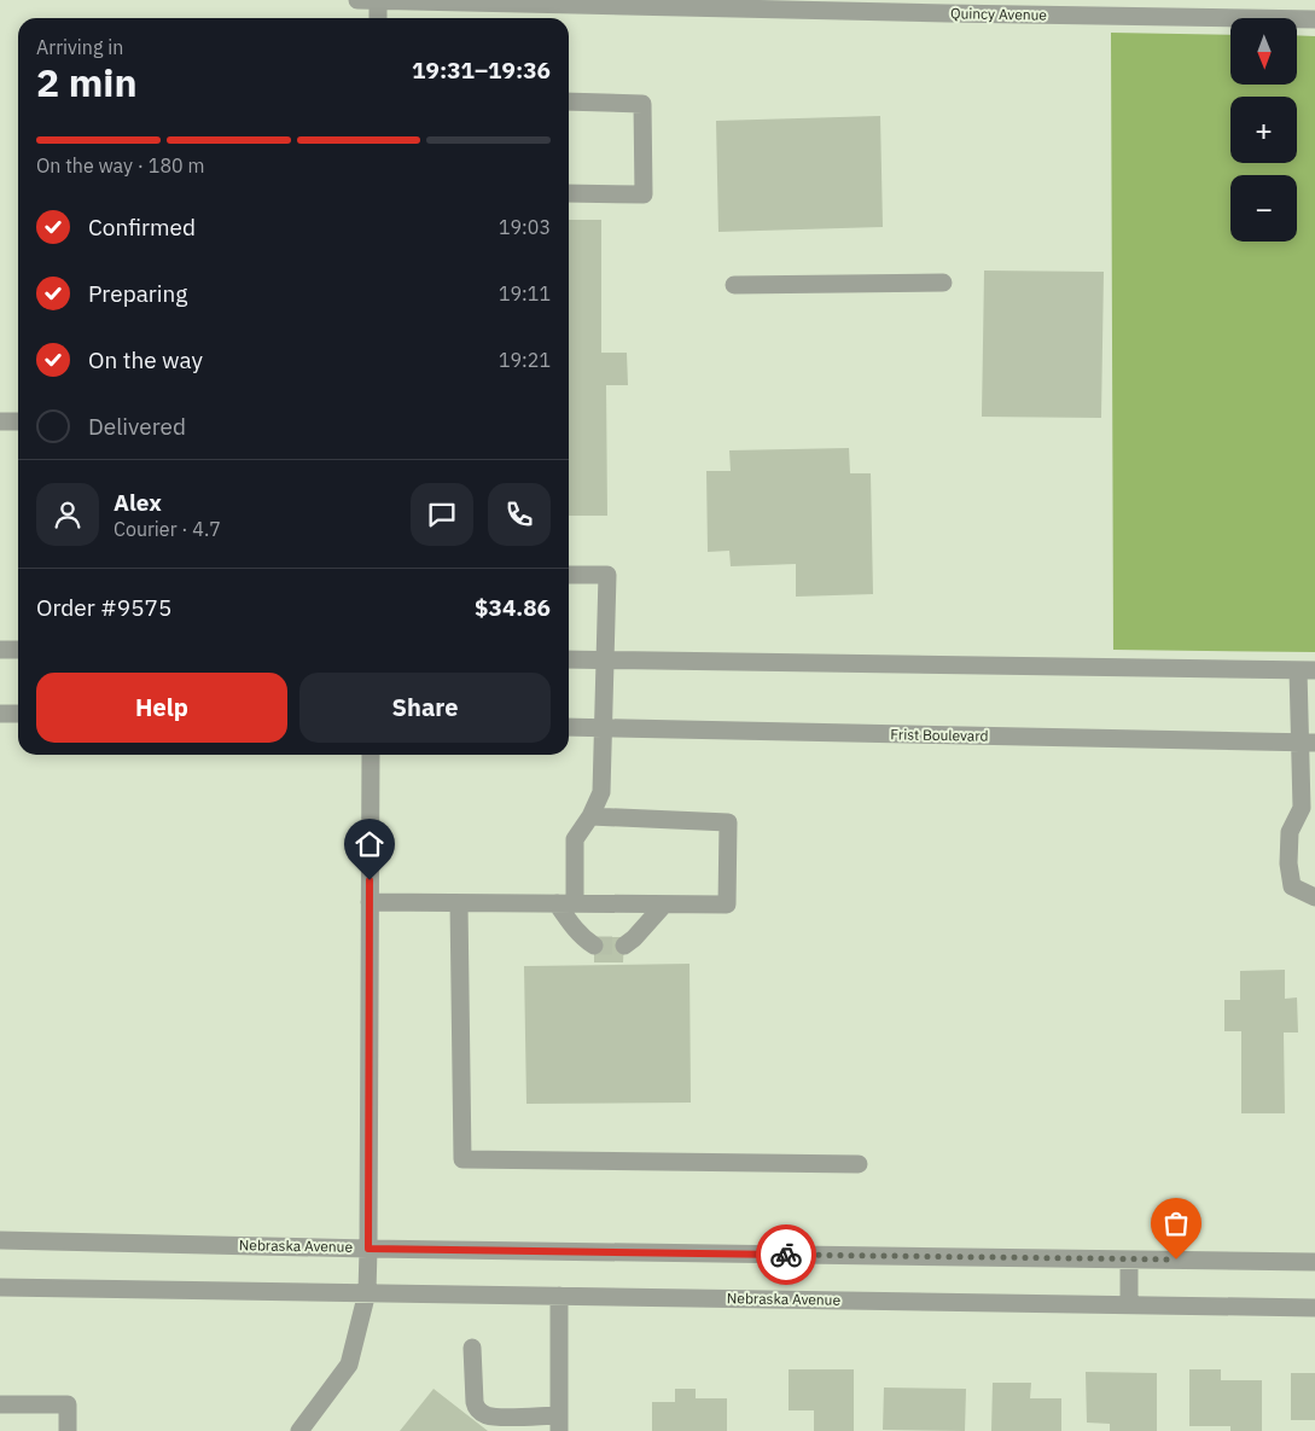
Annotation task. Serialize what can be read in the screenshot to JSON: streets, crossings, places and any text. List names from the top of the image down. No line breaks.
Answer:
{"streets":{"street":["Quincy Avenue","Frist Boulevard","Nebraska Avenue"]},"north":"bottom","page":{"map_buttons":["+","−"],"heading":["2 min","Arriving in","19:31–19:36"],"panel":["Alex","Courier · 4.7","Order #9575","$34.86"],"bar":"On the way · 180 m","list":[["Confirmed","19:03"],["Preparing","19:11"],["On the way","19:21"],"Delivered"],"buttons":["Help","Share"]}}
